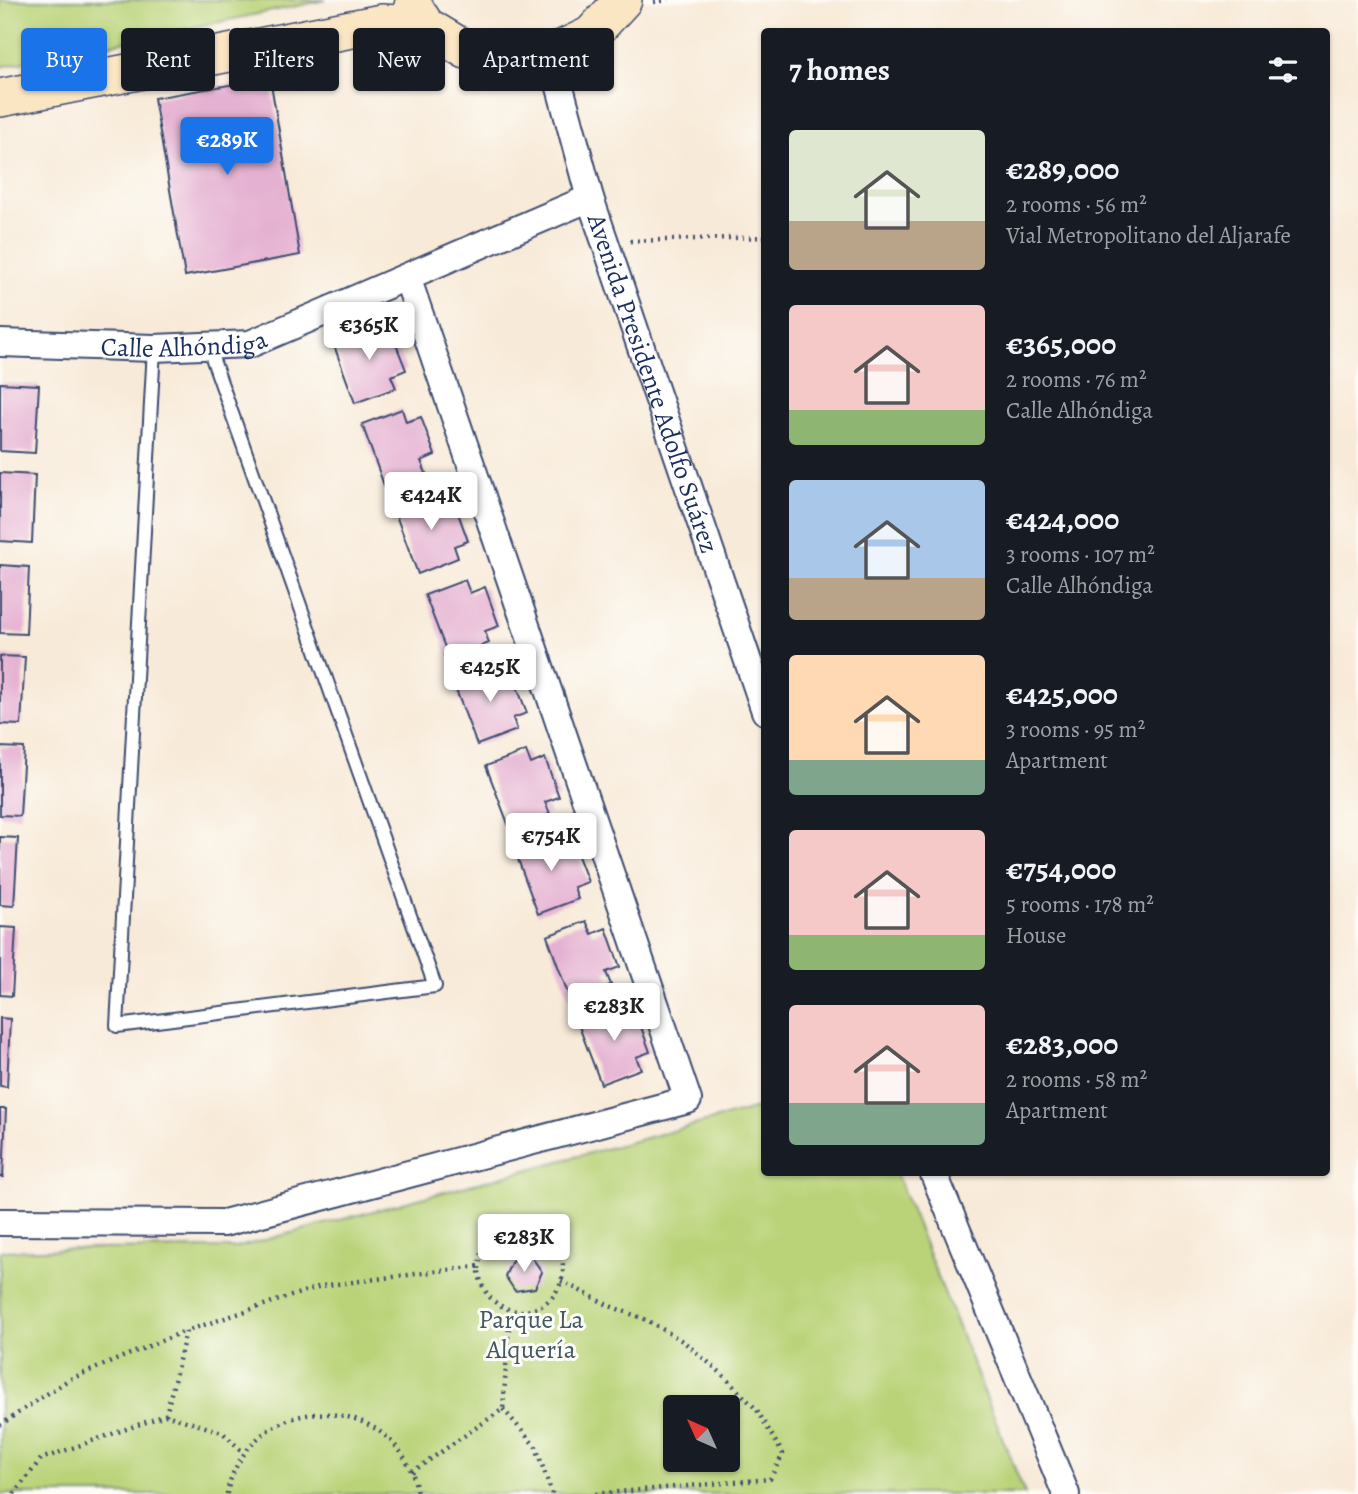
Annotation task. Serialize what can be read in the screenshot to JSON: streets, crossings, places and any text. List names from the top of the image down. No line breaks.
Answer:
{"streets":{"street":["Calle Alhóndiga","Avenida Presidente Adolfo Suárez"]},"crossings":[["Calle Alhóndiga","Avenida Presidente Adolfo Suárez"]],"parks":["Parque La Alquería"],"north":"top left","page":{"chip":["Buy","Rent","Filters","New","Apartment"],"heading":"7 homes","list":[{"name":"€289,000","note":"2 rooms · 56 m² · Vial Metropolitano del Aljarafe"},{"name":"€365,000","note":"2 rooms · 76 m² · Calle Alhóndiga"},{"name":"€424,000","note":"3 rooms · 107 m² · Calle Alhóndiga"},{"name":"€425,000","note":"3 rooms · 95 m² · Apartment"},{"name":"€754,000","note":"5 rooms · 178 m² · House"},{"name":"€283,000","note":"2 rooms · 58 m² · Apartment"}],"price":["€289K","€365K","€424K","€425K","€754K","€283K","€283K"]}}
